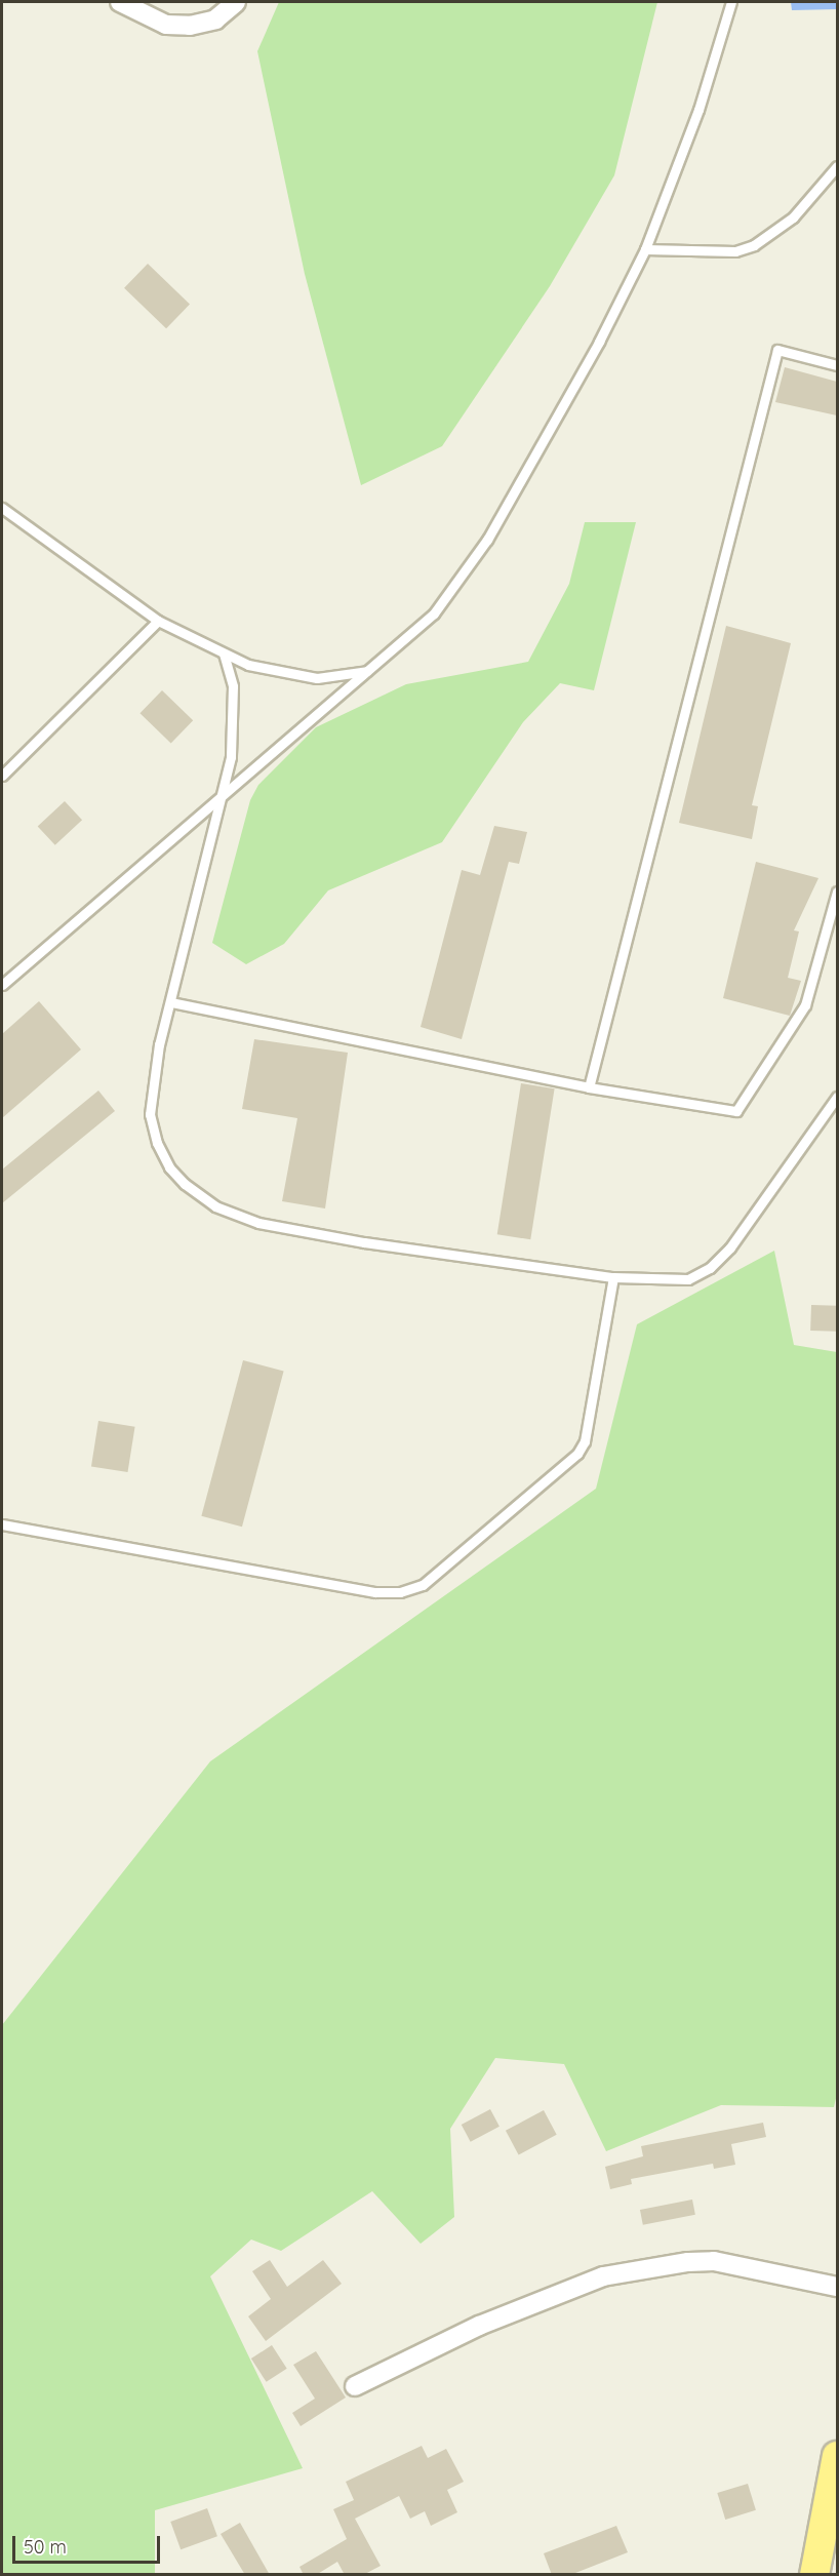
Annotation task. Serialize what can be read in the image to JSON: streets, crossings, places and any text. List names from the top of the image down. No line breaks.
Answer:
{"scale_bar":"50 m"}
